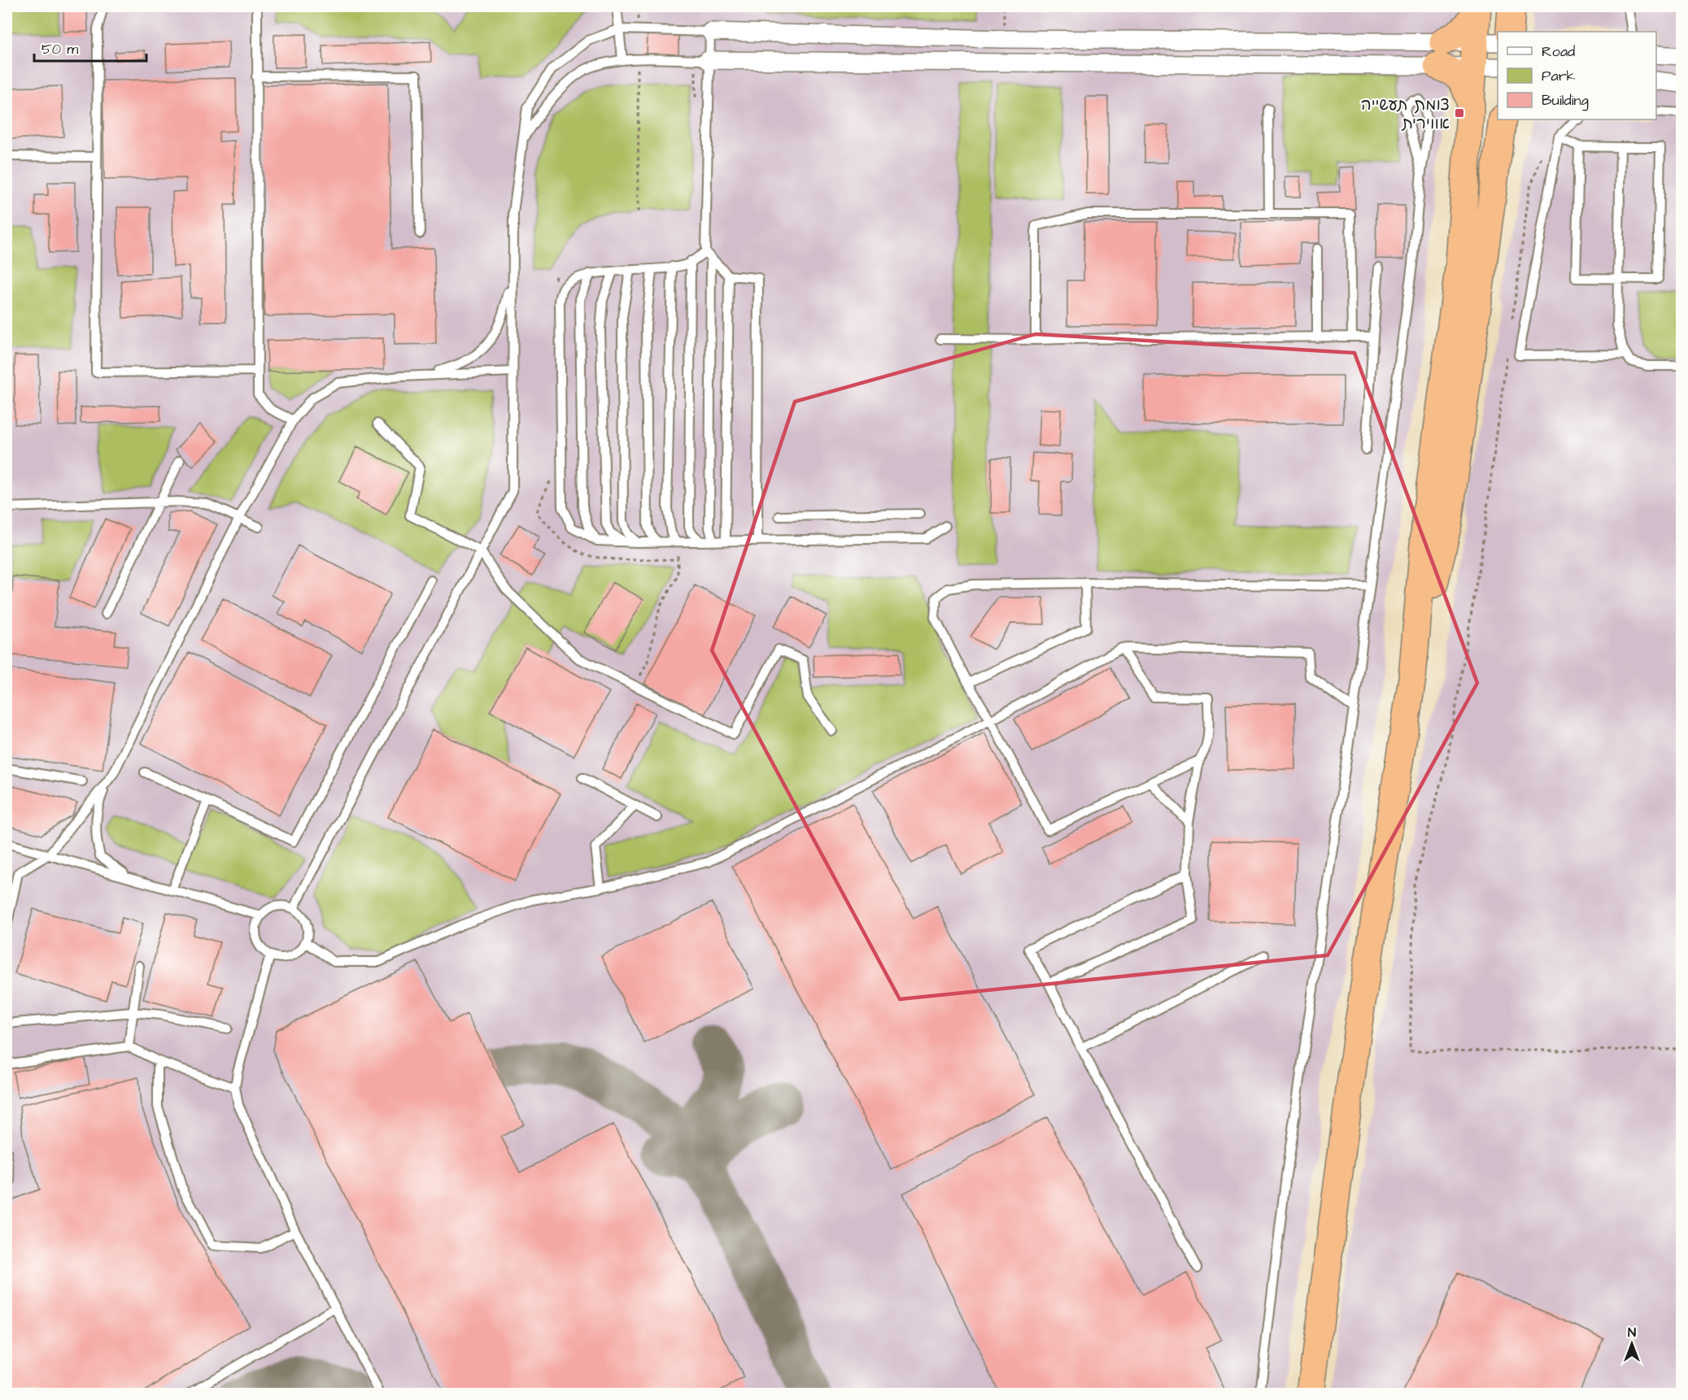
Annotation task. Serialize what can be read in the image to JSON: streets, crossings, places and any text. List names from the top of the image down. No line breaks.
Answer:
{"places":{"transit":["צומת תעשייה אווירית"]},"legend":["Road","Park","Building"],"scale_bar":"50 m","north":"top"}
